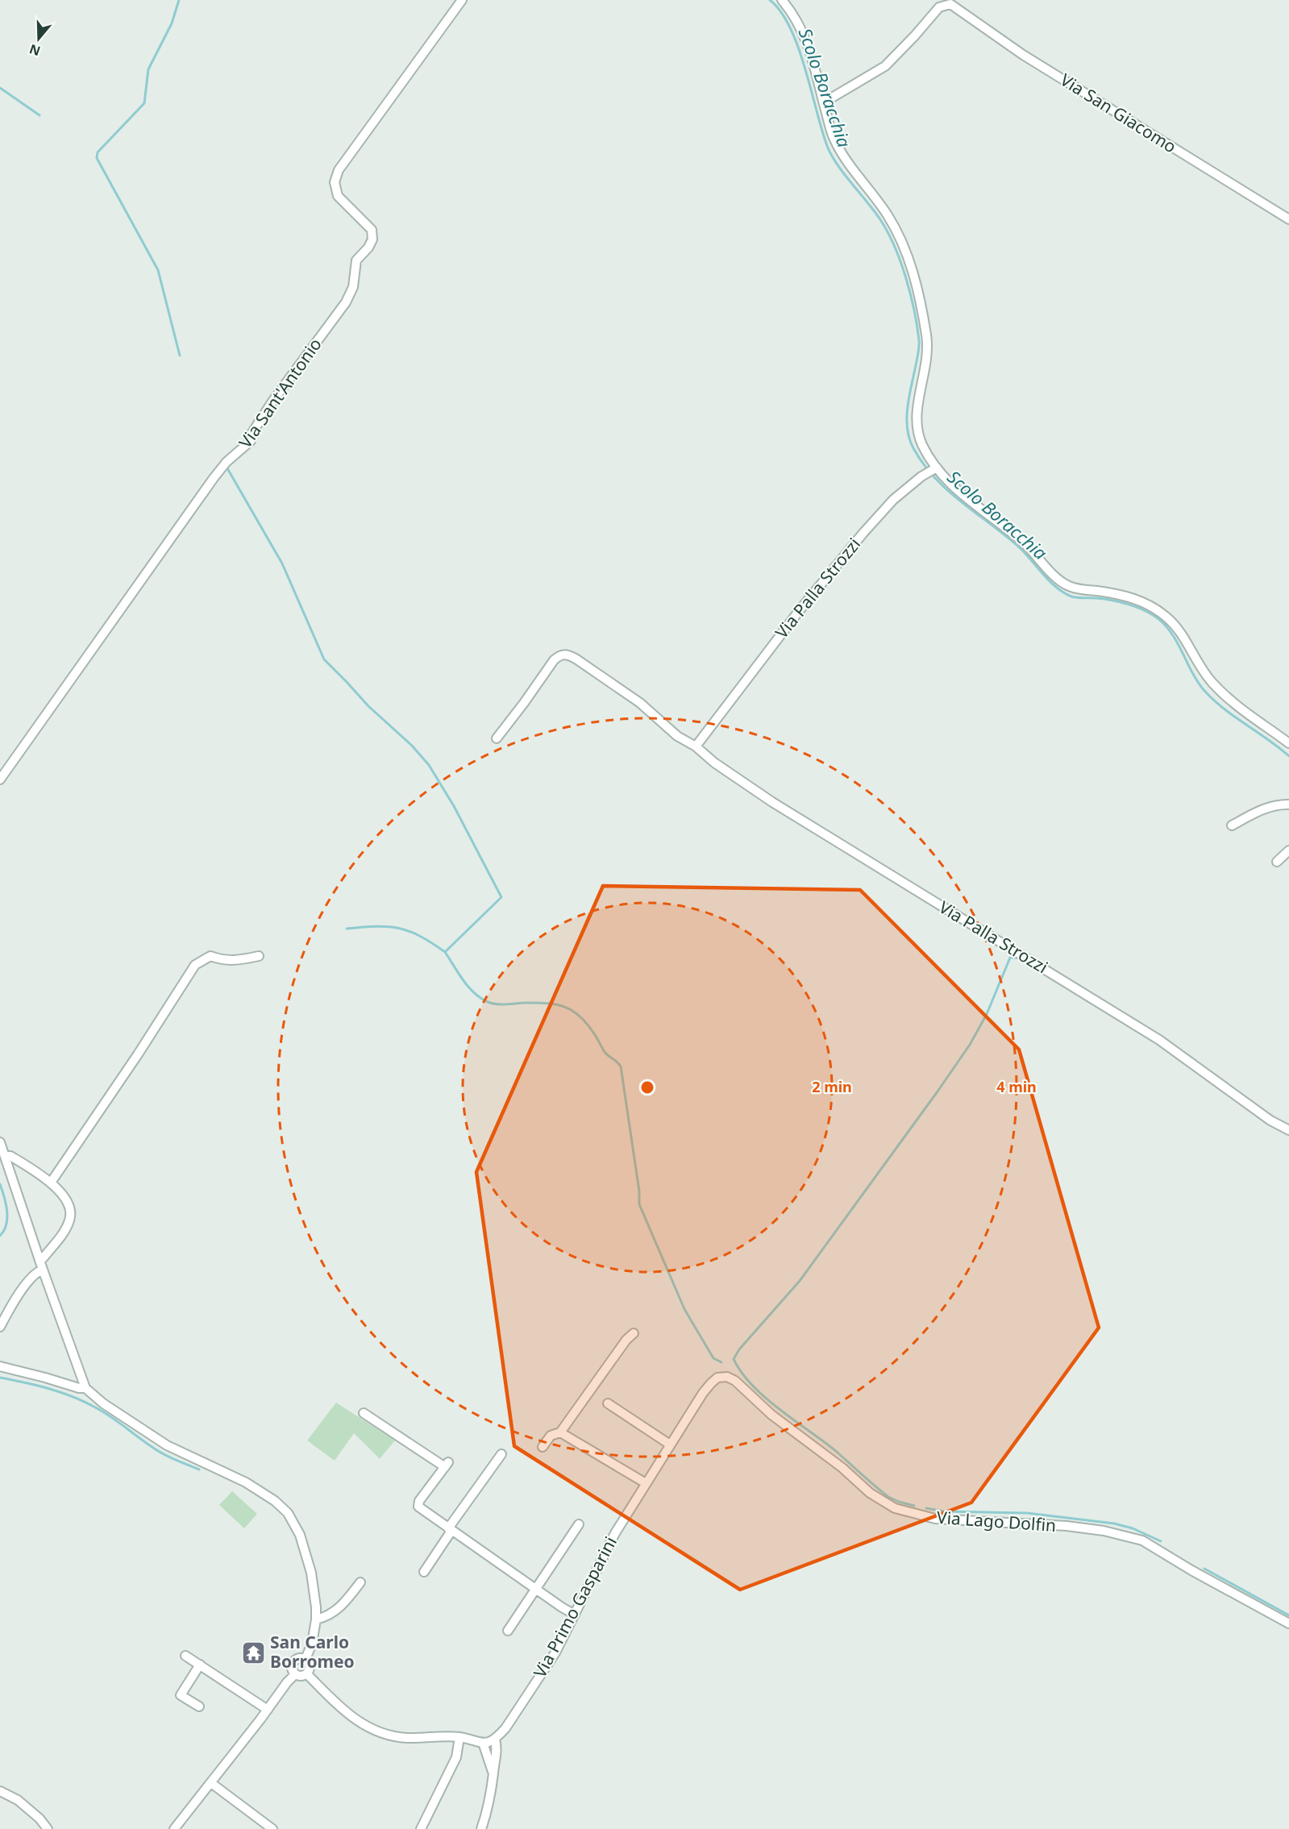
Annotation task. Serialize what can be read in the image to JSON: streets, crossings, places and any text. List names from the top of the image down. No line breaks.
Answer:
{"streets":{"street":["Via San Giacomo","Via Sant'Antonio","Via Palla Strozzi","Via Lago Dolfin","Via Primo Gasparini"]},"crossings":[["Via Lago Dolfin","Via Primo Gasparini"]],"water":["Scolo Boracchia"],"places":{"temple":["San Carlo Borromeo"]},"north":"bottom","rings":["2 min","4 min"]}
